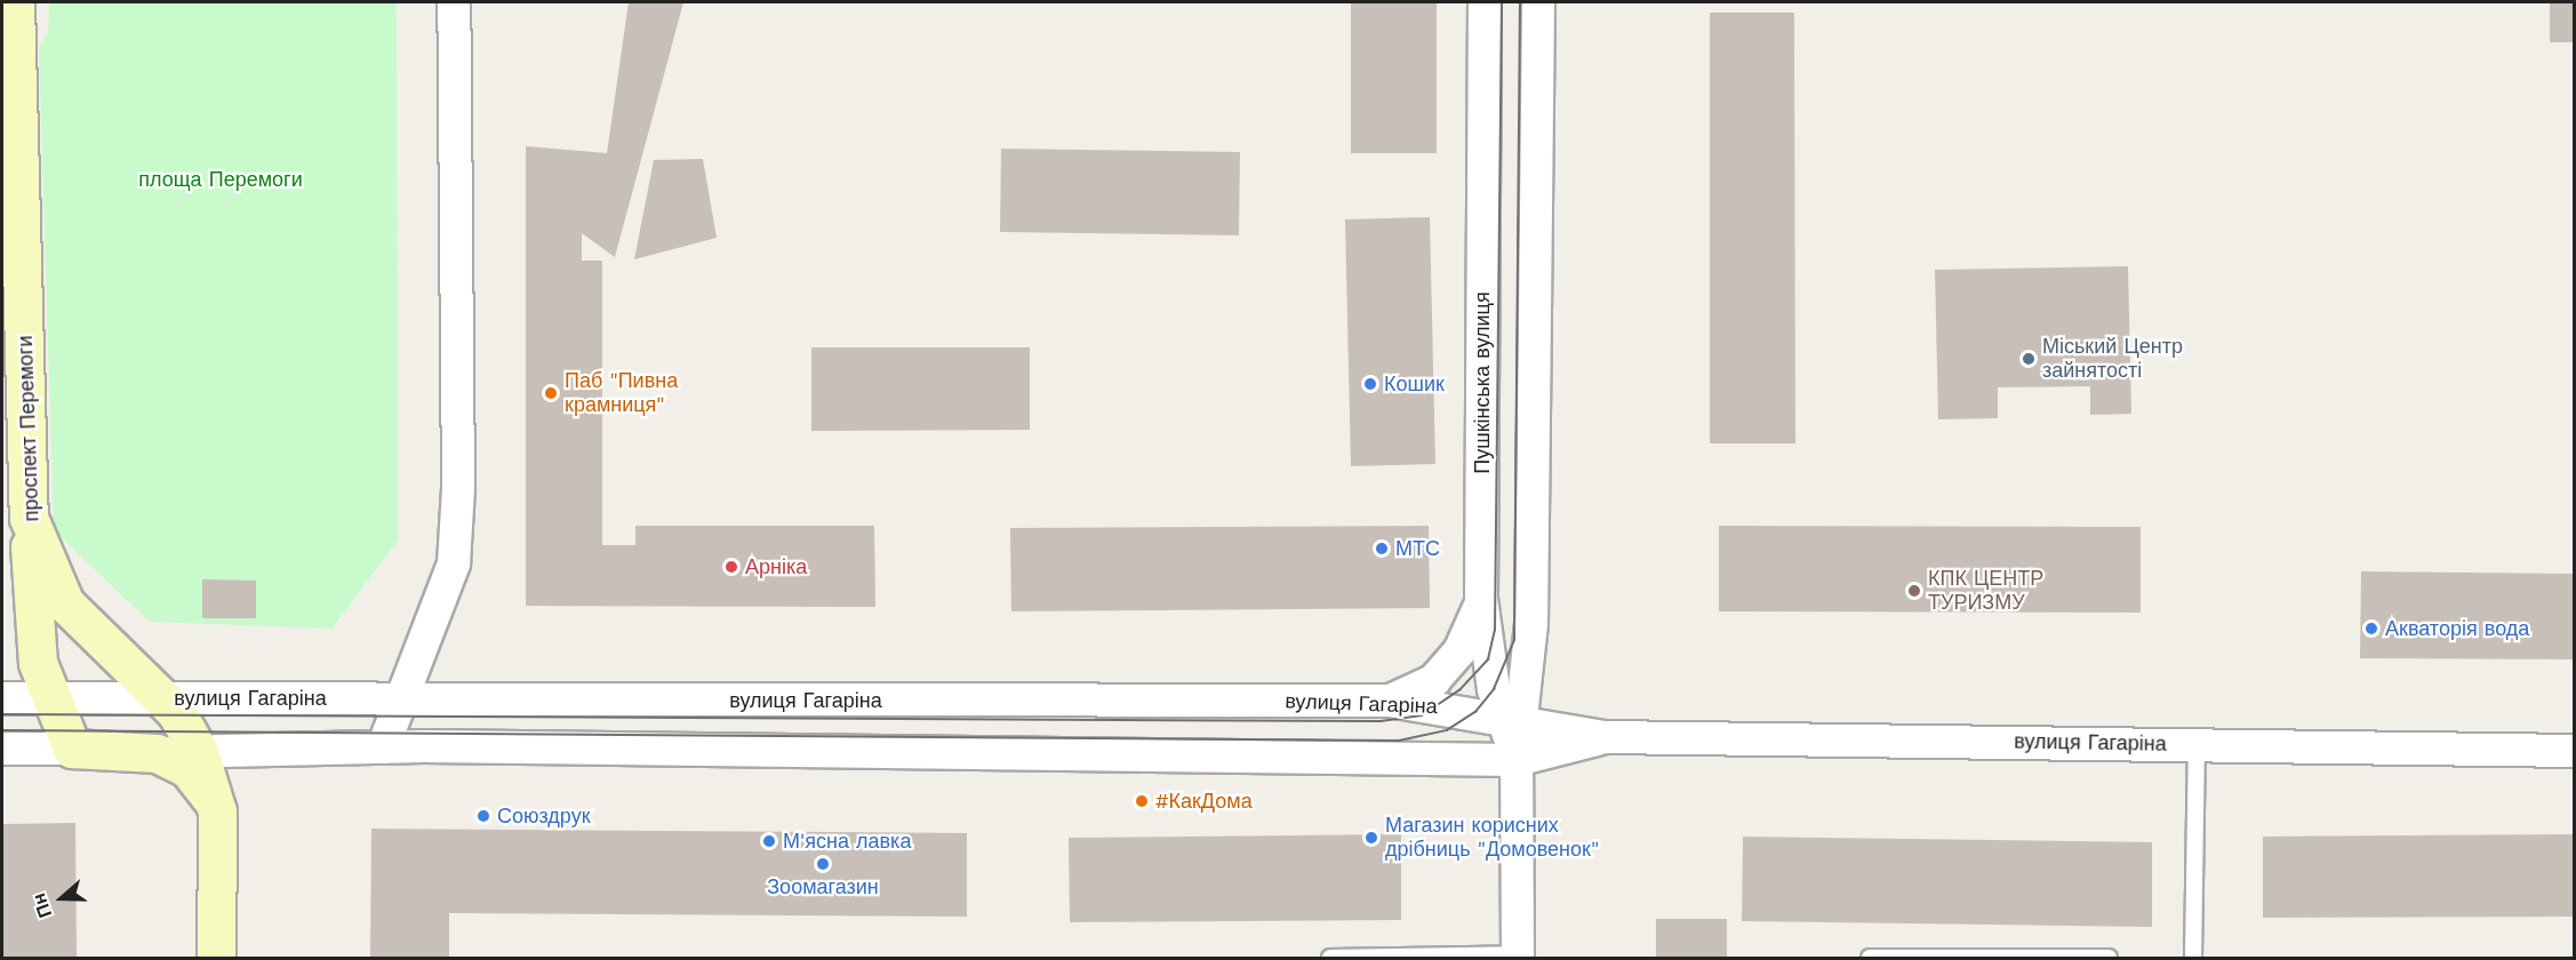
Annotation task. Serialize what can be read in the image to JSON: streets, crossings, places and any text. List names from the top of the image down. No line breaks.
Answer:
{"streets":{"main road":["проспект Перемоги","вулиця Гагаріна"],"street":["Пушкінська вулиця"]},"crossings":[["Пушкінська вулиця","вулиця Гагаріна"],["проспект Перемоги","вулиця Гагаріна"]],"parks":["площа Перемоги"],"places":["Міський Центр зайнятості","Кошик","Паб \"Пивна крамниця\"","МТС","Арніка","КПК ЦЕНТР ТУРИЗМУ","Акваторія вода","#КакДома","Союздрук","Магазин корисних дрібниць \"Домовенок\"","М'ясна лавка","Зоомагазин"],"north":"left"}
